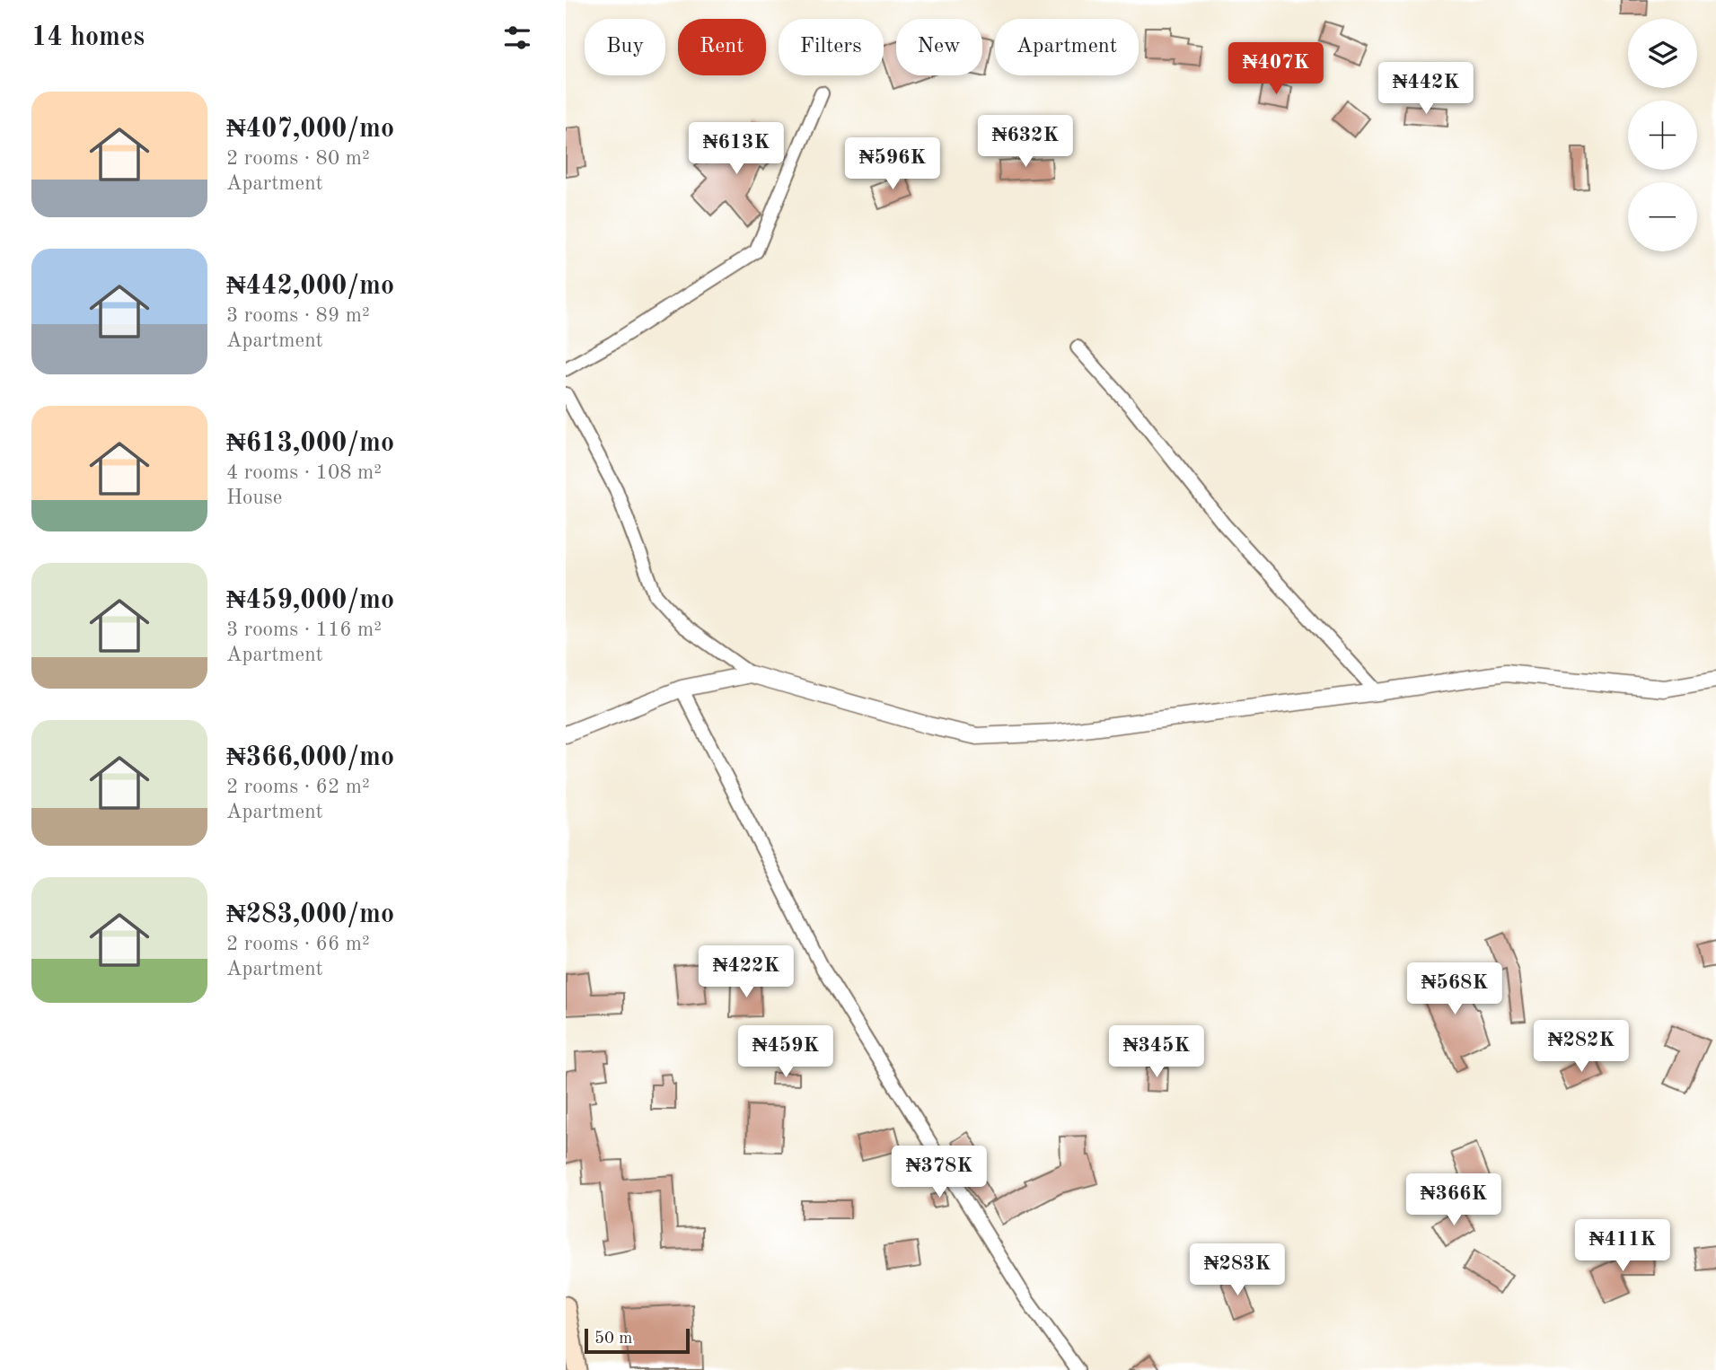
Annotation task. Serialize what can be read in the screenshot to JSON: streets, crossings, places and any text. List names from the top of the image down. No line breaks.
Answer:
{"scale_bar":"50 m","page":{"heading":"14 homes","map_buttons":["+","−"],"chip":["Buy","Rent","Filters","New","Apartment"],"price":["₦407K","₦442K","₦632K","₦613K","₦596K","₦422K","₦568K","₦282K","₦459K","₦345K","₦378K","₦366K","₦411K","₦283K"],"list":[{"name":"₦407,000/mo","note":"2 rooms · 80 m² · Apartment"},{"name":"₦442,000/mo","note":"3 rooms · 89 m² · Apartment"},{"name":"₦613,000/mo","note":"4 rooms · 108 m² · House"},{"name":"₦459,000/mo","note":"3 rooms · 116 m² · Apartment"},{"name":"₦366,000/mo","note":"2 rooms · 62 m² · Apartment"},{"name":"₦283,000/mo","note":"2 rooms · 66 m² · Apartment"}],"scale":"50 m"}}
